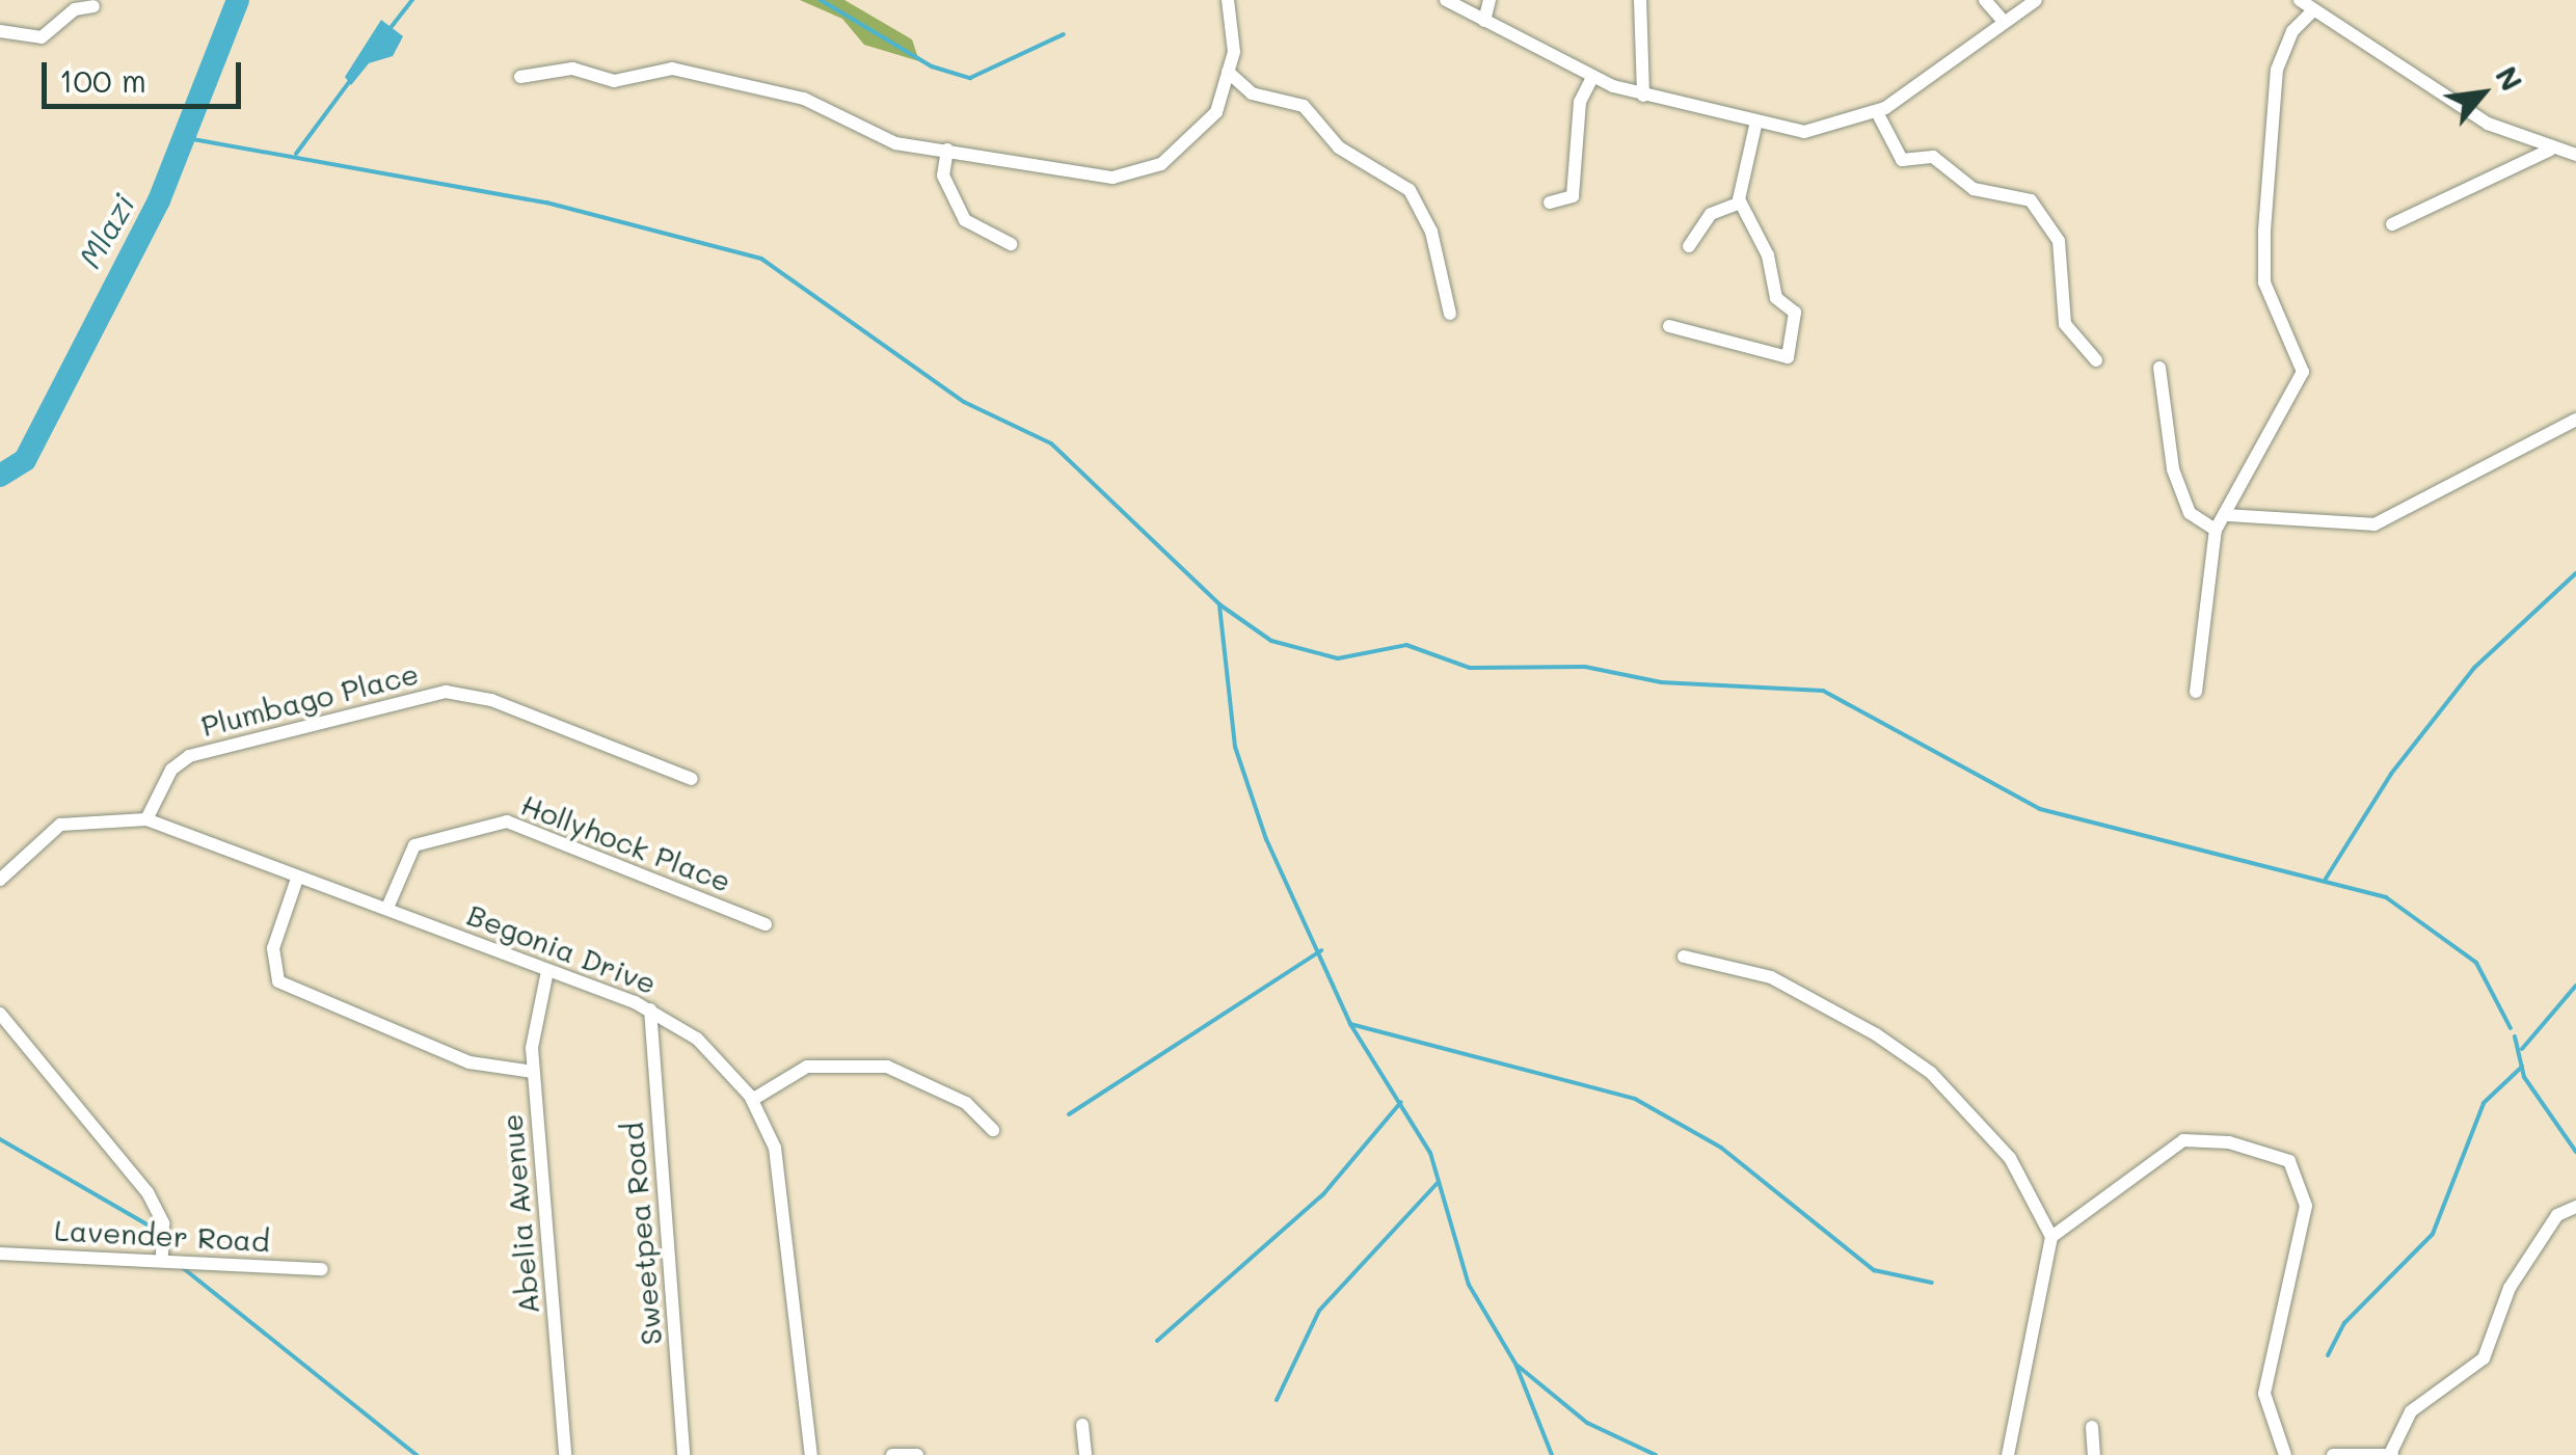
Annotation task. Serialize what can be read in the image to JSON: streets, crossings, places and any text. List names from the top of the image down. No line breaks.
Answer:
{"streets":{"street":["Plumbago Place","Hollyhock Place","Begonia Drive","Abelia Avenue","Sweetpea Road","Lavender Road"]},"crossings":[["Plumbago Place","Begonia Drive"],["Hollyhock Place","Begonia Drive"],["Begonia Drive","Abelia Avenue"],["Begonia Drive","Sweetpea Road"]],"water":["Mlazi"],"scale_bar":"100 m","north":"top right"}
